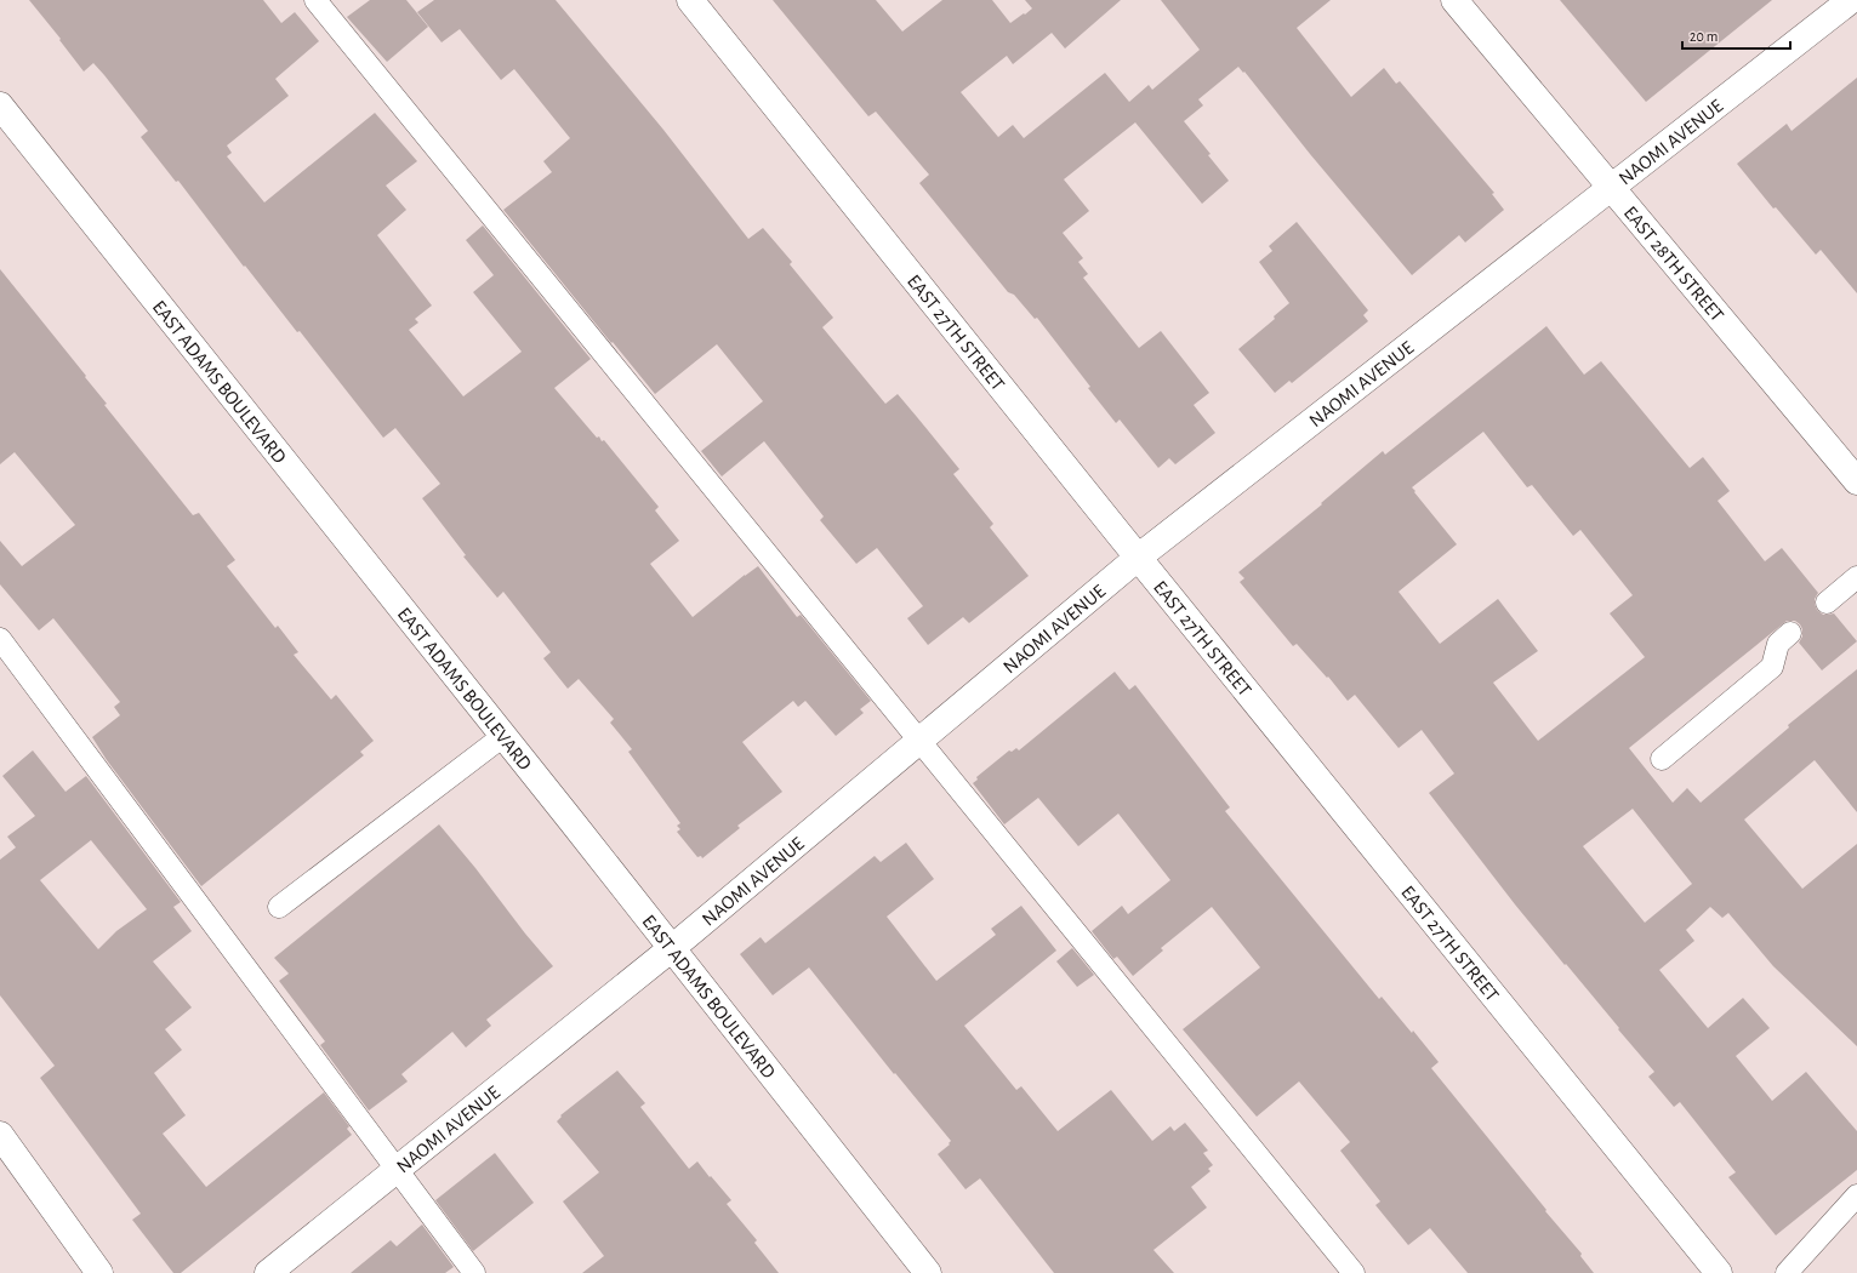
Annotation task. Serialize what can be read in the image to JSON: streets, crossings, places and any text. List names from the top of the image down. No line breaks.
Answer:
{"streets":{"street":["NAOMI AVENUE","EAST 28TH STREET","EAST 27TH STREET","EAST ADAMS BOULEVARD"]},"crossings":[["NAOMI AVENUE","EAST 28TH STREET"],["NAOMI AVENUE","EAST 27TH STREET"],["NAOMI AVENUE","EAST ADAMS BOULEVARD"]],"scale_bar":"20 m"}
